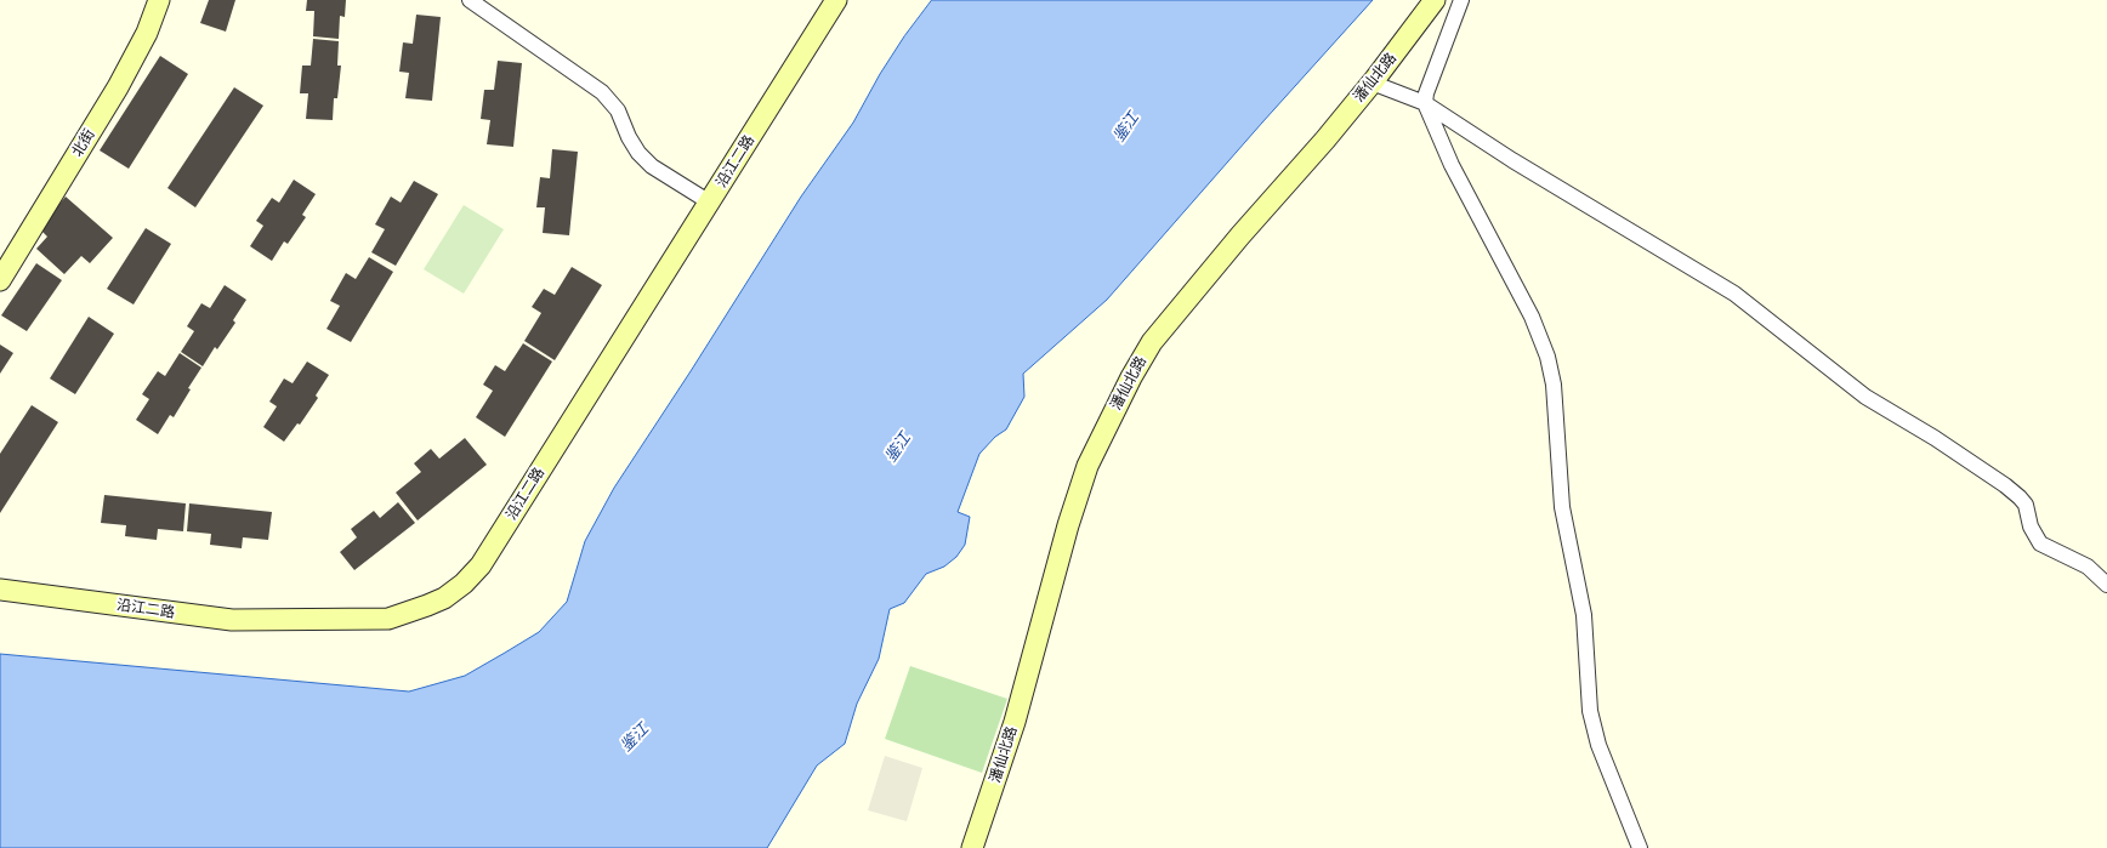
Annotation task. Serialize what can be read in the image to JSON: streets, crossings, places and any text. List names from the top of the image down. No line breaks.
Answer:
{"streets":{"street":["潘仙北路","北街","沿江二路"]},"water":["鉴江"]}
